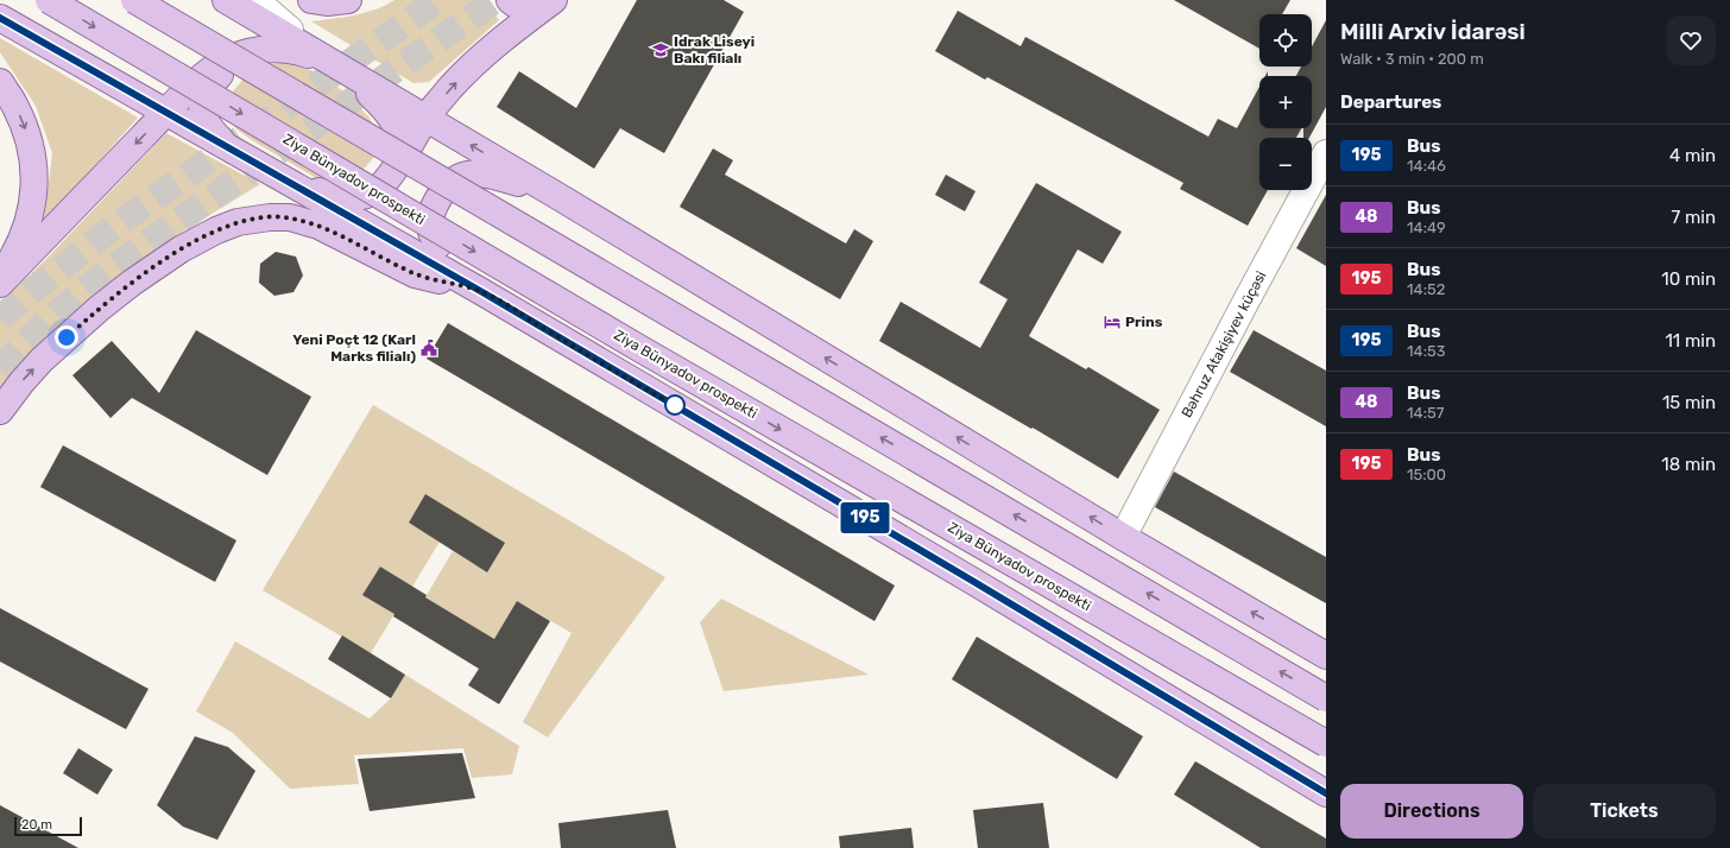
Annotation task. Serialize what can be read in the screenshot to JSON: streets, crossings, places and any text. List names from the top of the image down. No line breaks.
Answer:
{"streets":{"main road":["Ziya Bünyadov prospekti"],"street":["Bəhruz Atakişiyev küçəsi"]},"places":{"school or university":["Idrak Liseyi Bakı filialı"],"hotel":["Prins"],"public building":["Yeni Poçt 12 (Karl Marks filialı)"]},"lines":["bus line 195"],"scale_bar":"20 m","page":{"on_map":"195","heading":[["Milli Arxiv İdarəsi","Walk · 3 min · 200 m"],"Departures"],"map_buttons":["+","−"],"list":[{"mark":"195","name":"Bus","note":"14:46","value":"4 min"},{"mark":"48","name":"Bus","note":"14:49","value":"7 min"},{"mark":"195","name":"Bus","note":"14:52","value":"10 min"},{"mark":"195","name":"Bus","note":"14:53","value":"11 min"},{"mark":"48","name":"Bus","note":"14:57","value":"15 min"},{"mark":"195","name":"Bus","note":"15:00","value":"18 min"}],"buttons":["Directions","Tickets"],"scale":"20 m"}}
